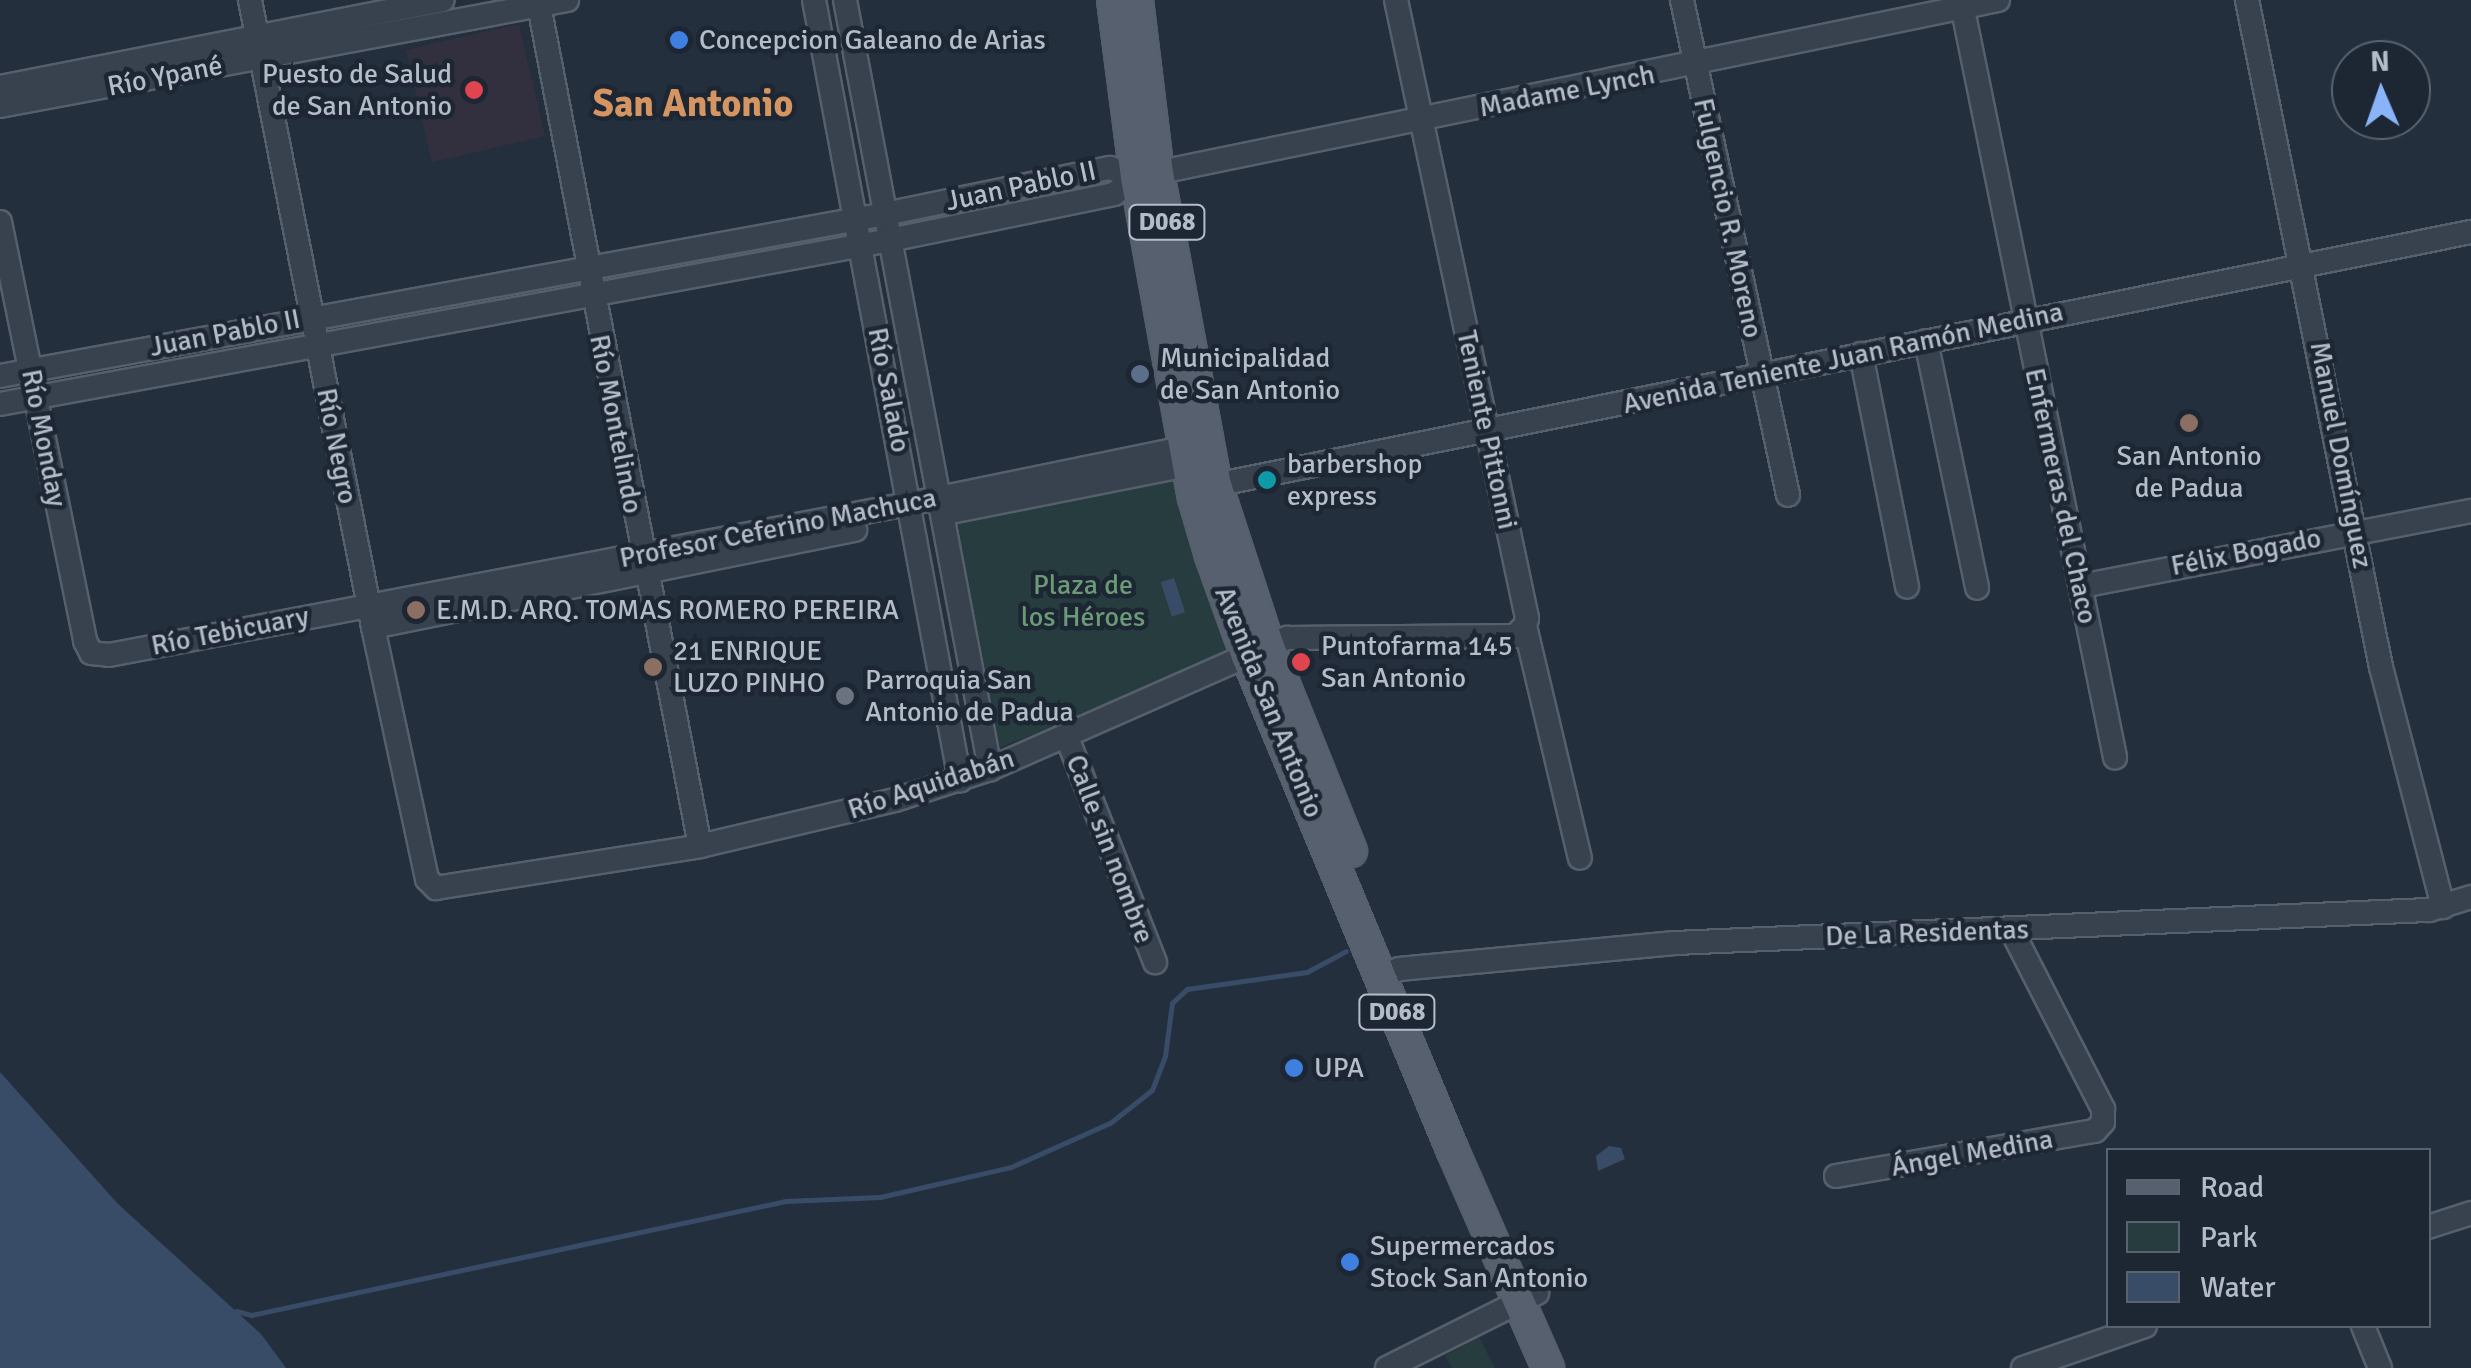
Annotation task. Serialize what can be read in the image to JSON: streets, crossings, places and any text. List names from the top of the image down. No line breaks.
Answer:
{"streets":{"main road":["D068","Avenida San Antonio"],"street":["Río Ypané","Madame Lynch","Juan Pablo II","Fulgencio R. Moreno","Avenida Teniente Juan Ramón Medina","Río Salado","Río Montelindo","Teniente Pittonni","Río Monday","Río Negro","Manuel Domínguez","Enfermeras del Chaco","Profesor Ceferino Machuca","Félix Bogado","Río Tebicuary","Río Aquidabán","Calle sin nombre","De La Residentas","Ángel Medina"]},"crossings":[["Río Ypané","Río Montelindo"],["Río Ypané","Río Negro"],["Madame Lynch","Juan Pablo II"],["Madame Lynch","Fulgencio R. Moreno"],["Madame Lynch","Teniente Pittonni"],["Madame Lynch","Enfermeras del Chaco"],["Madame Lynch","Avenida San Antonio"],["Juan Pablo II","Río Salado"],["Juan Pablo II","Río Montelindo"],["Juan Pablo II","Río Monday"],["Juan Pablo II","Río Negro"],["Juan Pablo II","Avenida San Antonio"],["Fulgencio R. Moreno","Avenida Teniente Juan Ramón Medina"],["Avenida Teniente Juan Ramón Medina","Teniente Pittonni"],["Avenida Teniente Juan Ramón Medina","Manuel Domínguez"],["Avenida Teniente Juan Ramón Medina","Enfermeras del Chaco"],["Avenida Teniente Juan Ramón Medina","Profesor Ceferino Machuca"],["Avenida Teniente Juan Ramón Medina","Avenida San Antonio"],["Río Salado","Profesor Ceferino Machuca"],["Río Salado","Río Aquidabán"],["Río Montelindo","Profesor Ceferino Machuca"],["Río Montelindo","Río Aquidabán"],["Teniente Pittonni","Río Aquidabán"],["Río Monday","Río Tebicuary"],["Río Negro","Profesor Ceferino Machuca"],["Río Negro","Río Tebicuary"],["Río Negro","Río Aquidabán"],["Manuel Domínguez","Félix Bogado"],["Manuel Domínguez","De La Residentas"],["Enfermeras del Chaco","Félix Bogado"],["Profesor Ceferino Machuca","Río Tebicuary"],["Profesor Ceferino Machuca","Avenida San Antonio"],["Avenida San Antonio","Río Aquidabán"],["Avenida San Antonio","De La Residentas"],["Río Aquidabán","Calle sin nombre"],["De La Residentas","Ángel Medina"]],"districts":["San Antonio"],"parks":["Plaza de los Héroes"],"places":["Concepcion Galeano de Arias","Puesto de Salud de San Antonio","Municipalidad de San Antonio","San Antonio de Padua","barbershop express","E.M.D. ARQ. TOMAS ROMERO PEREIRA","Puntofarma 145 San Antonio","21 ENRIQUE LUZO PINHO","Parroquia San Antonio de Padua","UPA","Supermercados Stock San Antonio"],"legend":["Road","Park","Water"],"north":"top"}
